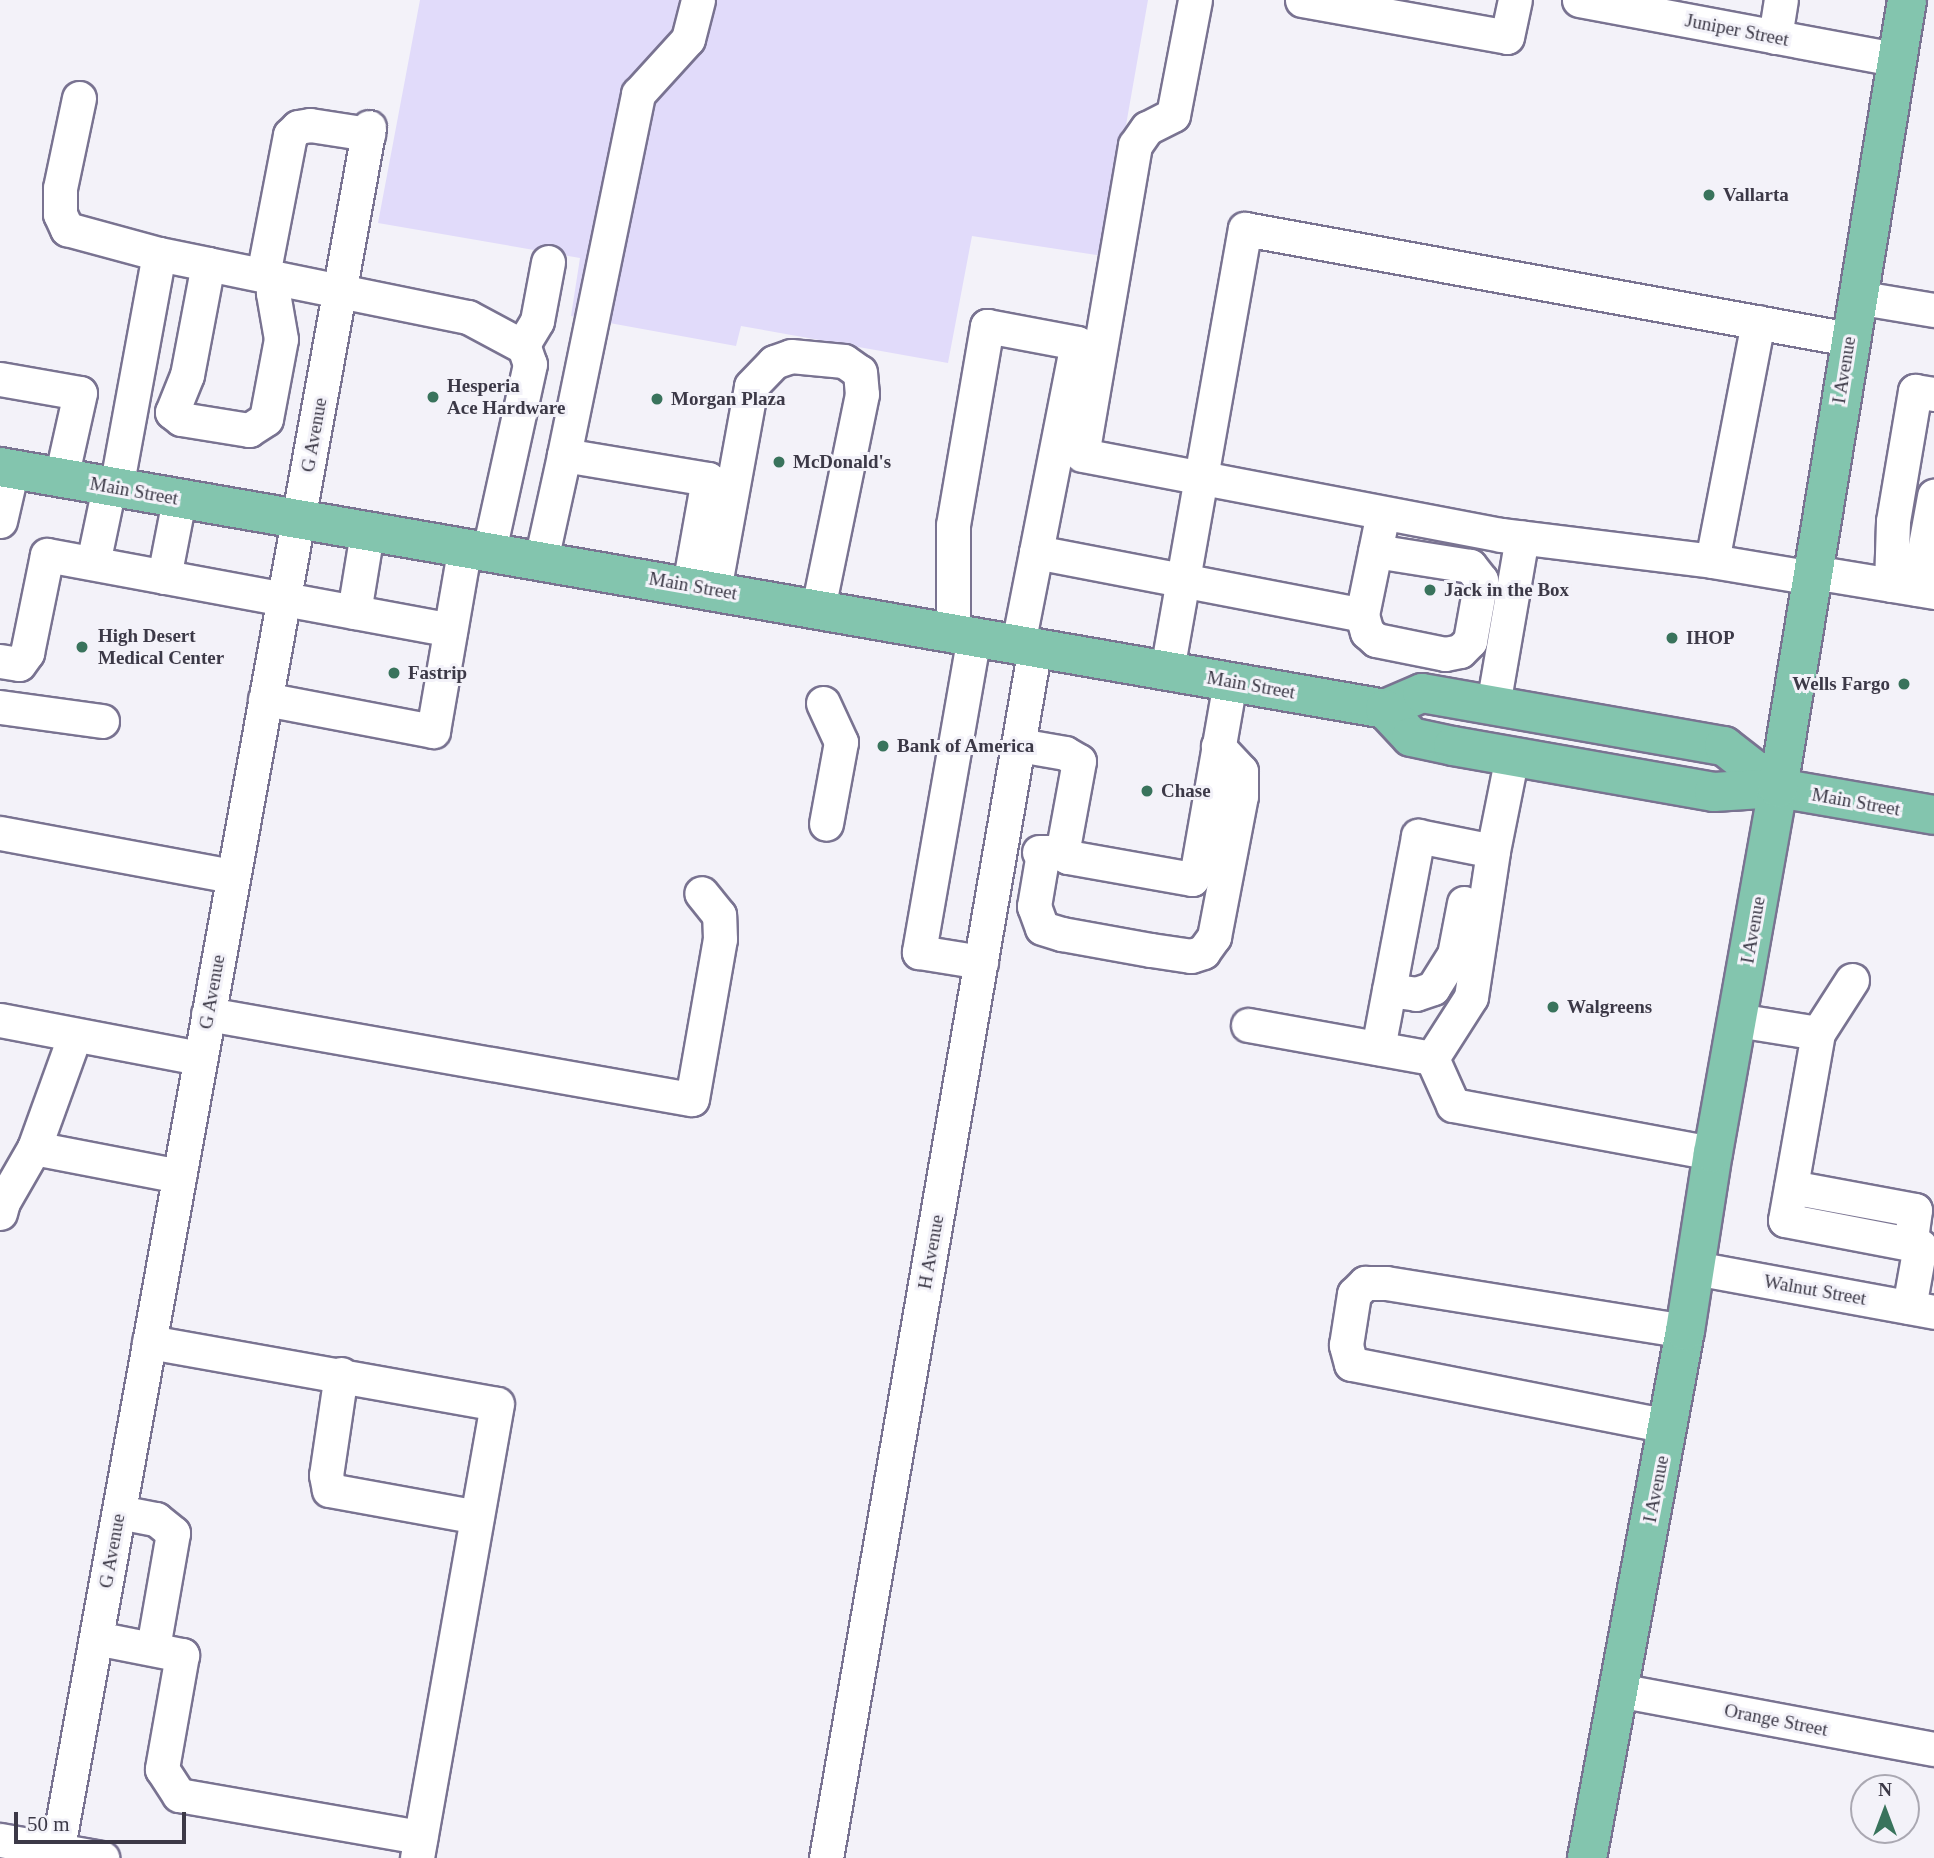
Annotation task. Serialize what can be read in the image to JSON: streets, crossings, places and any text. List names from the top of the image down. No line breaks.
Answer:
{"streets":{"main road":["I Avenue","Main Street"],"street":["Juniper Street","G Avenue","H Avenue","Walnut Street","Orange Street"]},"crossings":[["Juniper Street","I Avenue"],["I Avenue","Main Street"],["I Avenue","Walnut Street"],["I Avenue","Orange Street"],["G Avenue","Main Street"],["Main Street","H Avenue"]],"places":["Vallarta","Hesperia Ace Hardware","Morgan Plaza","McDonald's","Jack in the Box","IHOP","High Desert Medical Center","Fastrip","Wells Fargo","Bank of America","Chase","Walgreens"],"scale_bar":"50 m","north":"top"}
